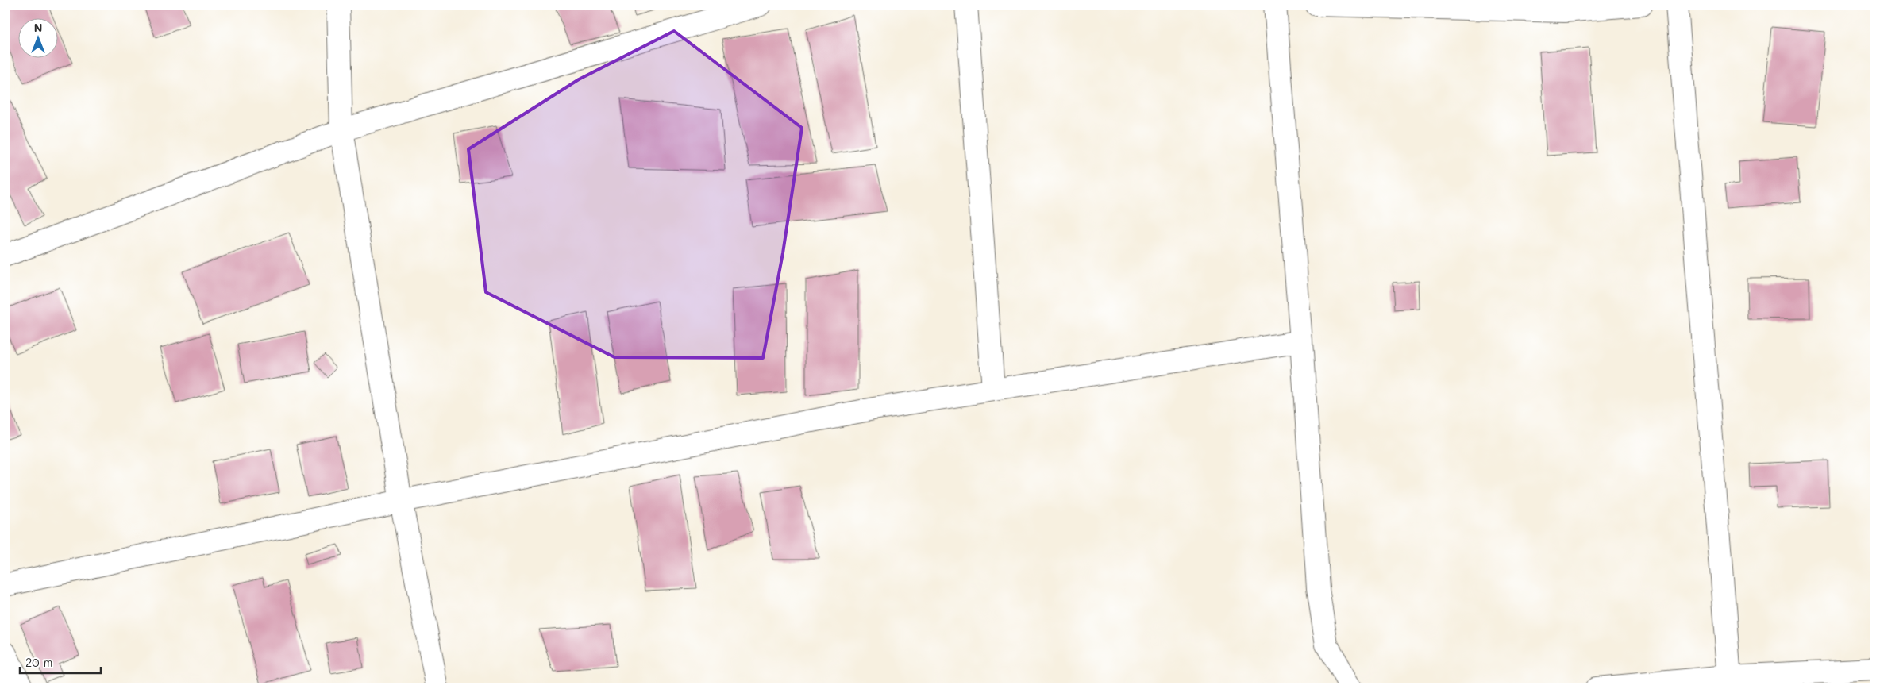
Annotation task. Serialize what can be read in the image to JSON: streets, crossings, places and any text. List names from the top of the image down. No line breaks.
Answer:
{"scale_bar":"20 m","north":"top"}
